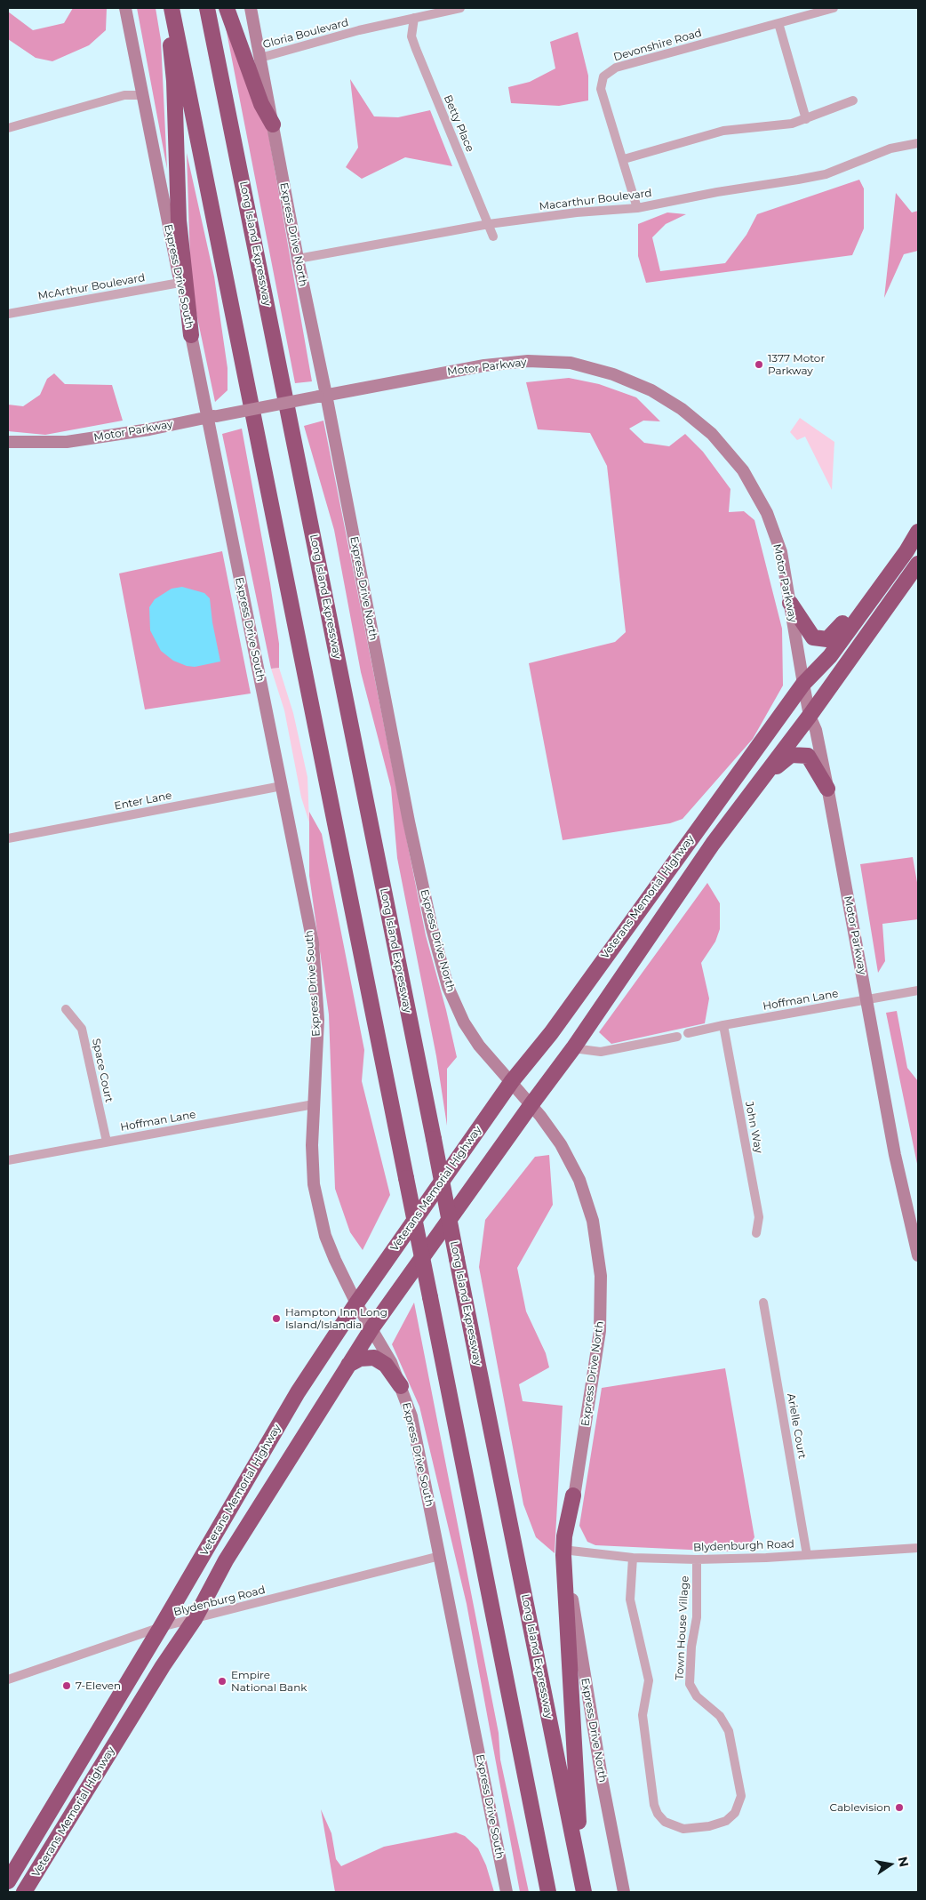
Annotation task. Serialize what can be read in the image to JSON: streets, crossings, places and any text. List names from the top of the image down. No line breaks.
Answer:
{"streets":{"highway":["Long Island Expressway","Veterans Memorial Highway"],"main road":["Express Drive North","Express Drive South","Motor Parkway"],"street":["Gloria Boulevard","Devonshire Road","Betty Place","Macarthur Boulevard","McArthur Boulevard","Enter Lane","Hoffman Lane","Space Court","John Way","Arielle Court","Blydenburgh Road","Blydenburg Road","Town House Village"]},"crossings":[["Gloria Boulevard","Betty Place"],["Gloria Boulevard","Express Drive North"],["Devonshire Road","Macarthur Boulevard"],["Betty Place","Macarthur Boulevard"],["Macarthur Boulevard","Express Drive North"],["Express Drive North","Motor Parkway"],["Express Drive North","Veterans Memorial Highway"],["Express Drive North","Blydenburgh Road"],["Express Drive South","McArthur Boulevard"],["Express Drive South","Motor Parkway"],["Express Drive South","Enter Lane"],["Express Drive South","Veterans Memorial Highway"],["Express Drive South","Hoffman Lane"],["Express Drive South","Blydenburg Road"],["Motor Parkway","Veterans Memorial Highway"],["Motor Parkway","Hoffman Lane"],["Veterans Memorial Highway","Blydenburg Road"],["Hoffman Lane","Space Court"],["Hoffman Lane","John Way"],["Arielle Court","Blydenburgh Road"],["Blydenburgh Road","Town House Village"]],"places":["1377 Motor Parkway","Hampton Inn Long Island/Islandia","Empire National Bank","7-Eleven","Cablevision"],"north":"right"}
